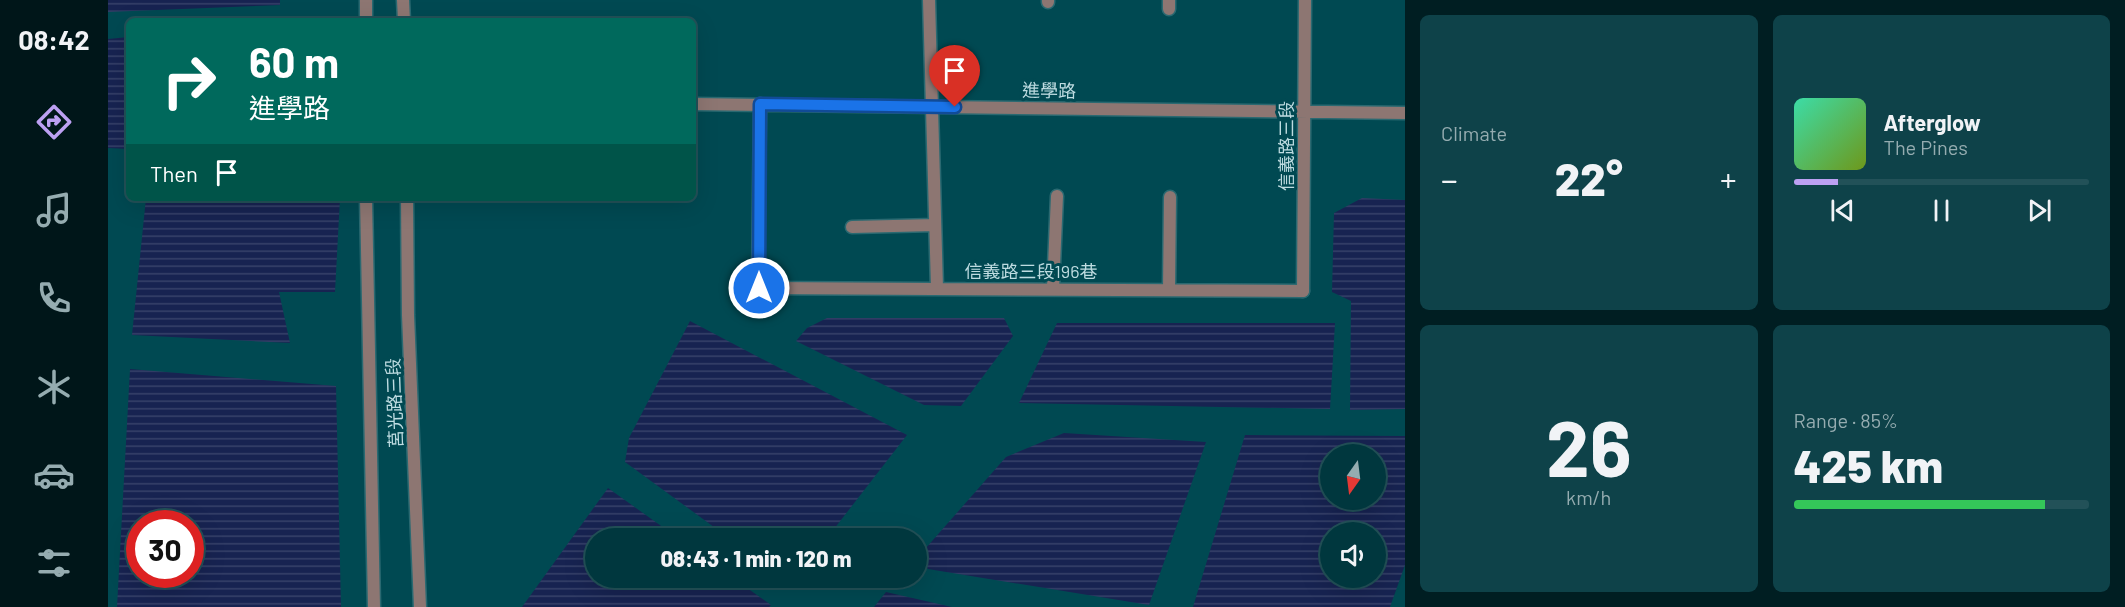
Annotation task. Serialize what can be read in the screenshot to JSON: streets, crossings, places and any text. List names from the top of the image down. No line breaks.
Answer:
{"streets":{"street":["進學路","信義路三段","信義路三段196巷","莒光路三段"]},"crossings":[["進學路","信義路三段"],["進學路","信義路三段196巷"],["信義路三段","信義路三段196巷"]],"north":"bottom","page":{"tabs":"08:42","tile":["Climate",["26","km/h"],["Range · 85%","425 km"]],"turn":["60 m","進學路"],"song":["Afterglow","The Pines"],"then":"Then","heat":["−","22°","+"],"limit":"30","trip":"08:43 · 1 min · 120 m"}}
